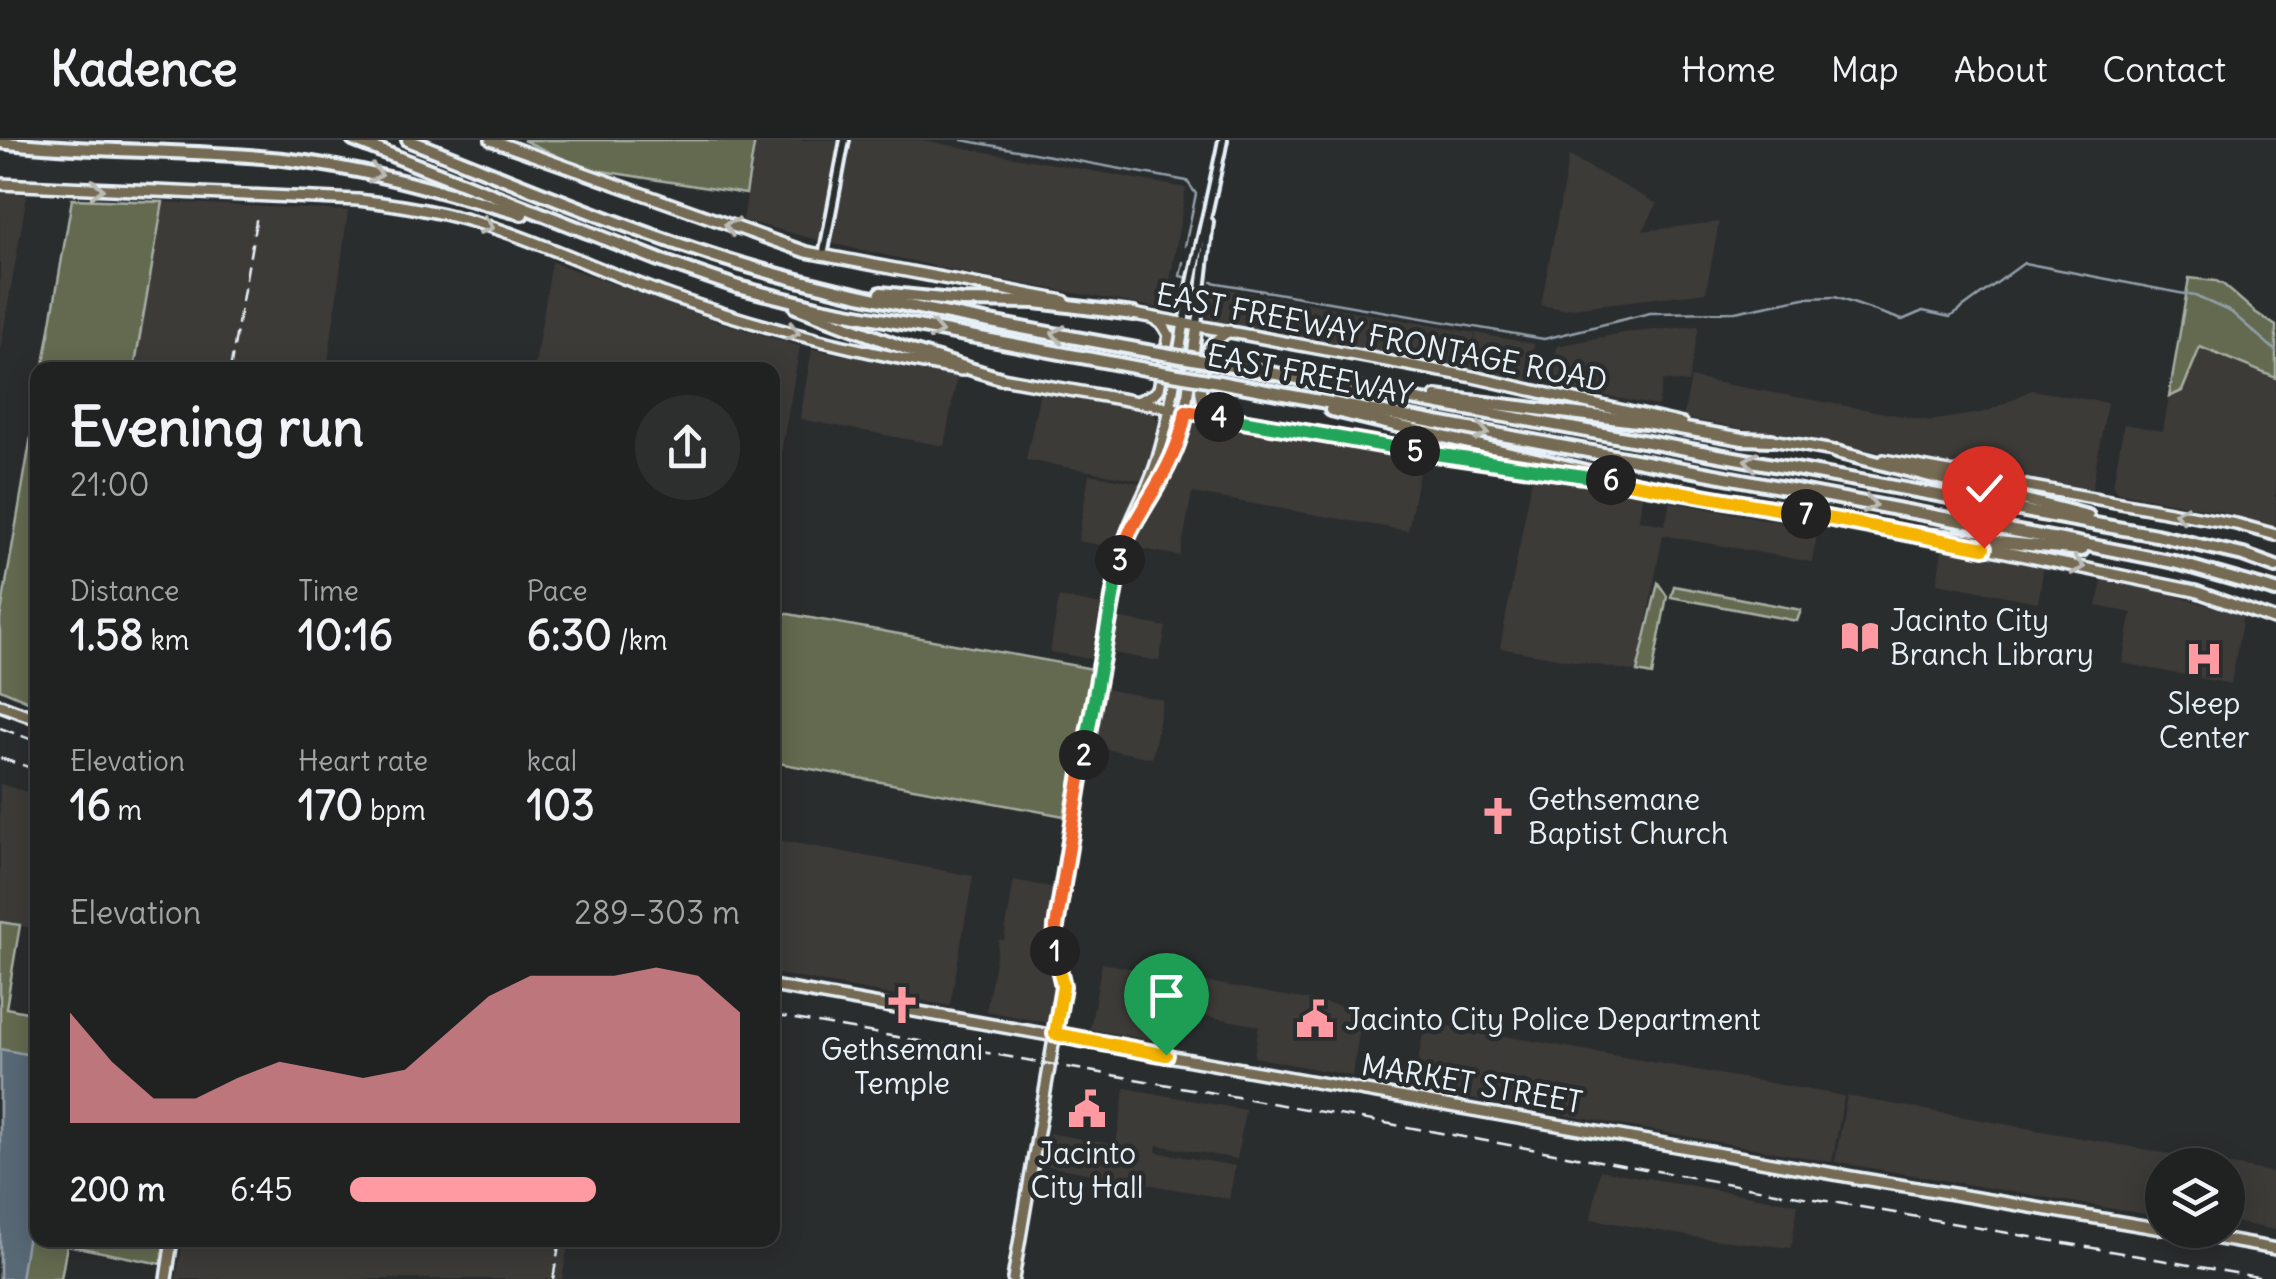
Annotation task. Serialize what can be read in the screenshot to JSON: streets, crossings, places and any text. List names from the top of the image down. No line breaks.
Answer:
{"streets":{"highway":["EAST FREEWAY"],"main road":["EAST FREEWAY FRONTAGE ROAD","MARKET STREET"]},"places":{"library":["Jacinto City Branch Library"],"hospital":["Sleep Center"],"church":["Gethsemane Baptist Church","Gethsemani Temple"],"public building":["Jacinto City Police Department","Jacinto City Hall"]},"page":{"header":"Kadence","nav":["Home","Map","About","Contact"],"heading":["Evening run","21:00"],"pins":["4","5","6","7","3","2","1"],"stats":[["Distance","1.58 km"],["Time","10:16"],["Pace","6:30 /km"],["Elevation","16 m"],["Heart rate","170 bpm"],["kcal","103"]],"chart":["Elevation","289–303 m"],"list":[{"name":"200 m","note":"6:45"}]}}
